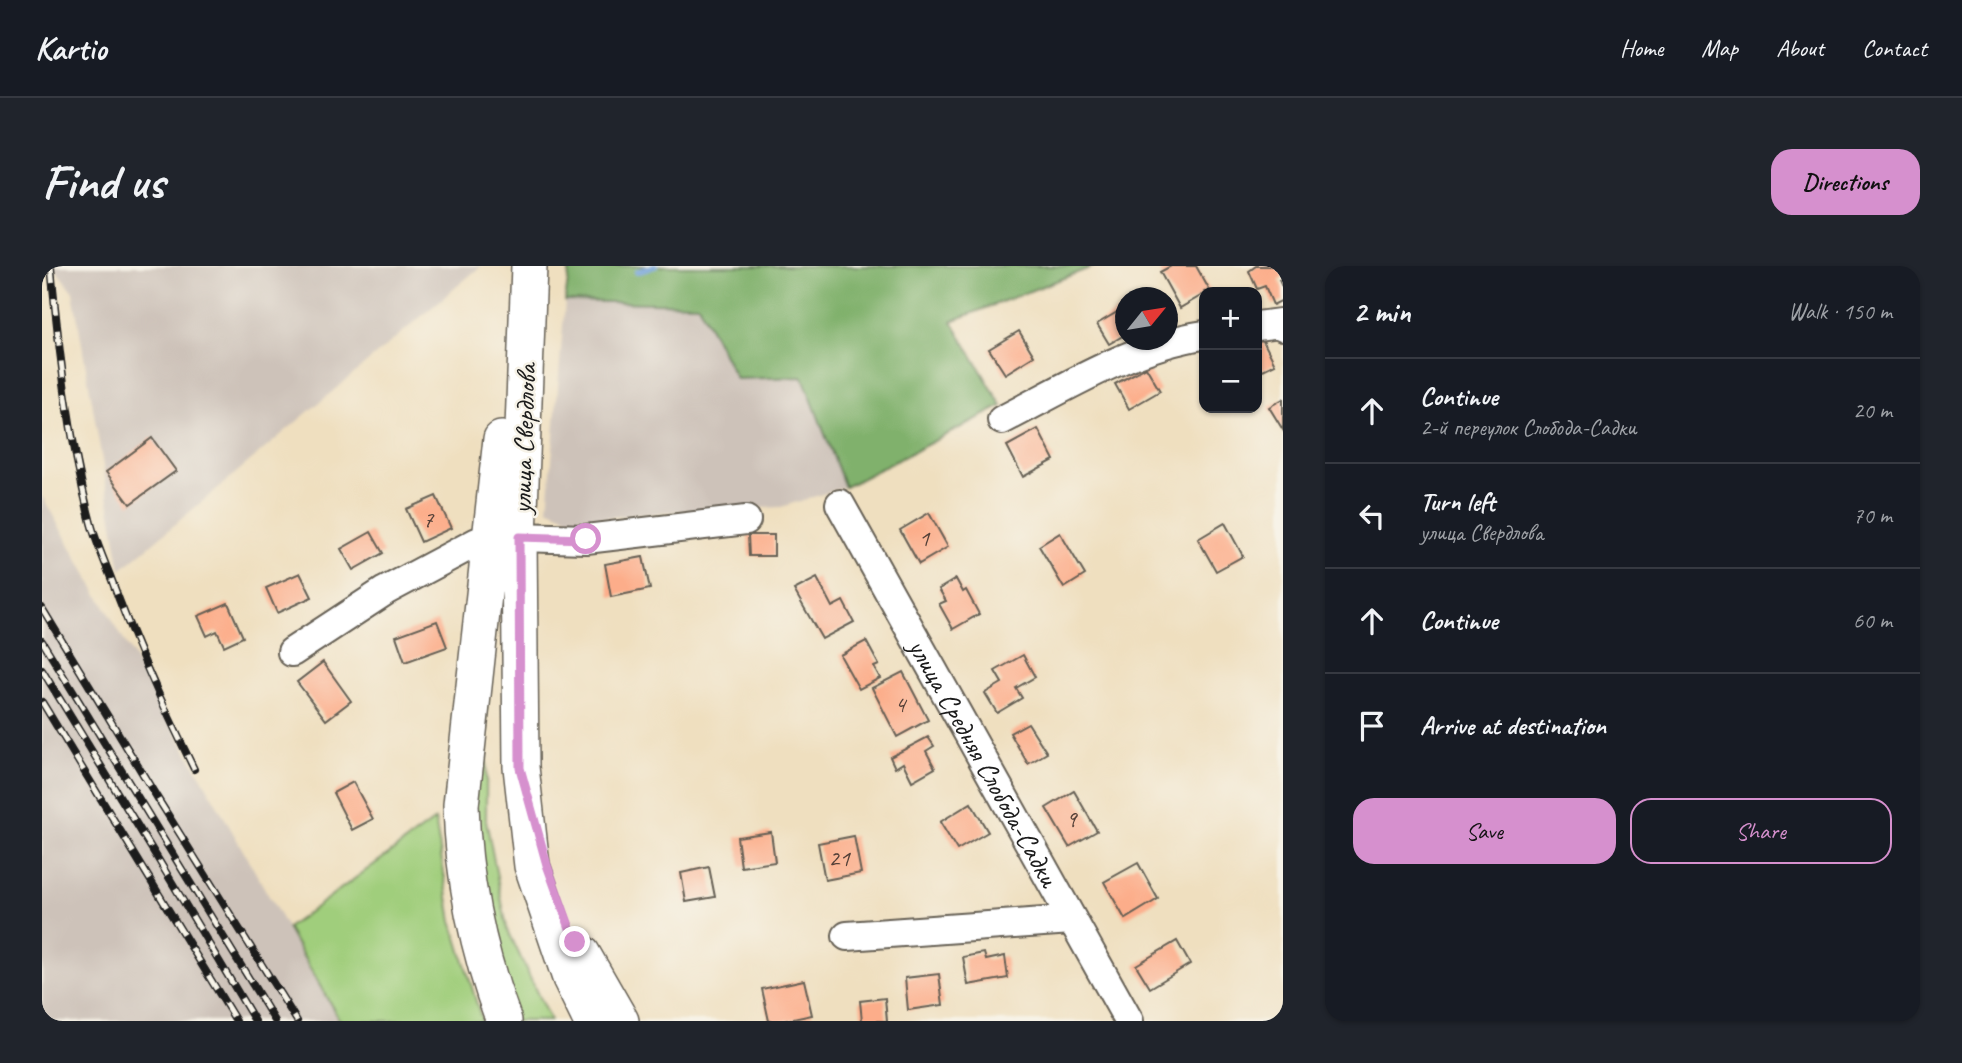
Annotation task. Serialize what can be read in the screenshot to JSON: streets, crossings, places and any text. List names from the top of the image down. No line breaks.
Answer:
{"streets":{"main road":["улица Свердлова"],"street":["улица Средняя Слобода-Садки"]},"house_numbers":["7","1","4","9","21"],"north":"top right","page":{"header":"Kartio","nav":["Home","Map","About","Contact"],"buttons":["Directions",["Save","Share"]],"title":"Find us","heading":["2 min","Walk · 150 m"],"map_buttons":["+","−"],"list":[["Continue","2-й переулок Слобода-Садки","20 m"],["Turn left","улица Свердлова","70 m"],["Continue","60 m"],"Arrive at destination"]}}
